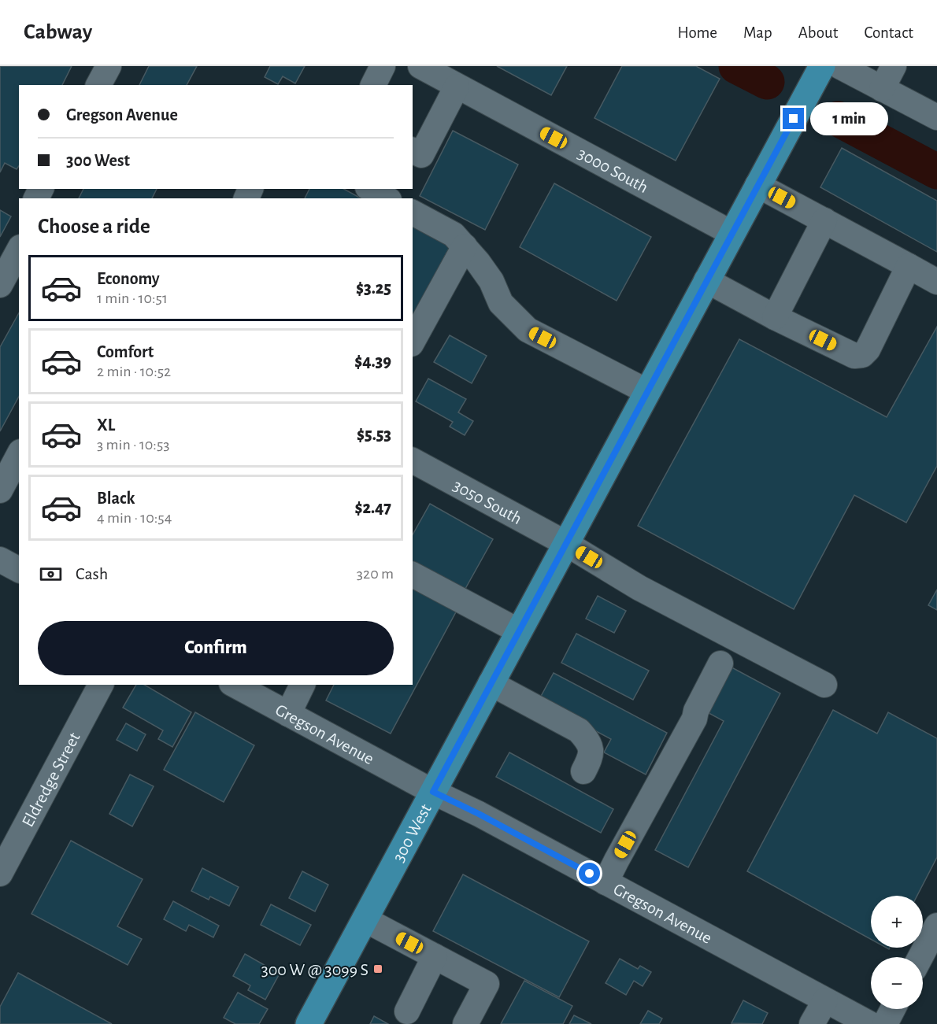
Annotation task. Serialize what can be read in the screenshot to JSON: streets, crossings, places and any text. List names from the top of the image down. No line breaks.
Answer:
{"streets":{"main road":["300 West"],"street":["3000 South","3050 South","Gregson Avenue","Eldredge Street"]},"crossings":[["3000 South","300 West"],["3050 South","300 West"],["Gregson Avenue","300 West"]],"places":{"transit":["300 W @ 3099 S"]},"page":{"header":"Cabway","nav":["Home","Map","About","Contact"],"banner":["Gregson Avenue","300 West"],"bubble":"1 min","heading":"Choose a ride","list":[{"name":"Economy","note":"1 min · 10:51","value":"$3.25"},{"name":"Comfort","note":"2 min · 10:52","value":"$4.39"},{"name":"XL","note":"3 min · 10:53","value":"$5.53"},{"name":"Black","note":"4 min · 10:54","value":"$2.47"}],"pay":["Cash","320 m"],"buttons":"Confirm","map_buttons":["+","−"]}}
